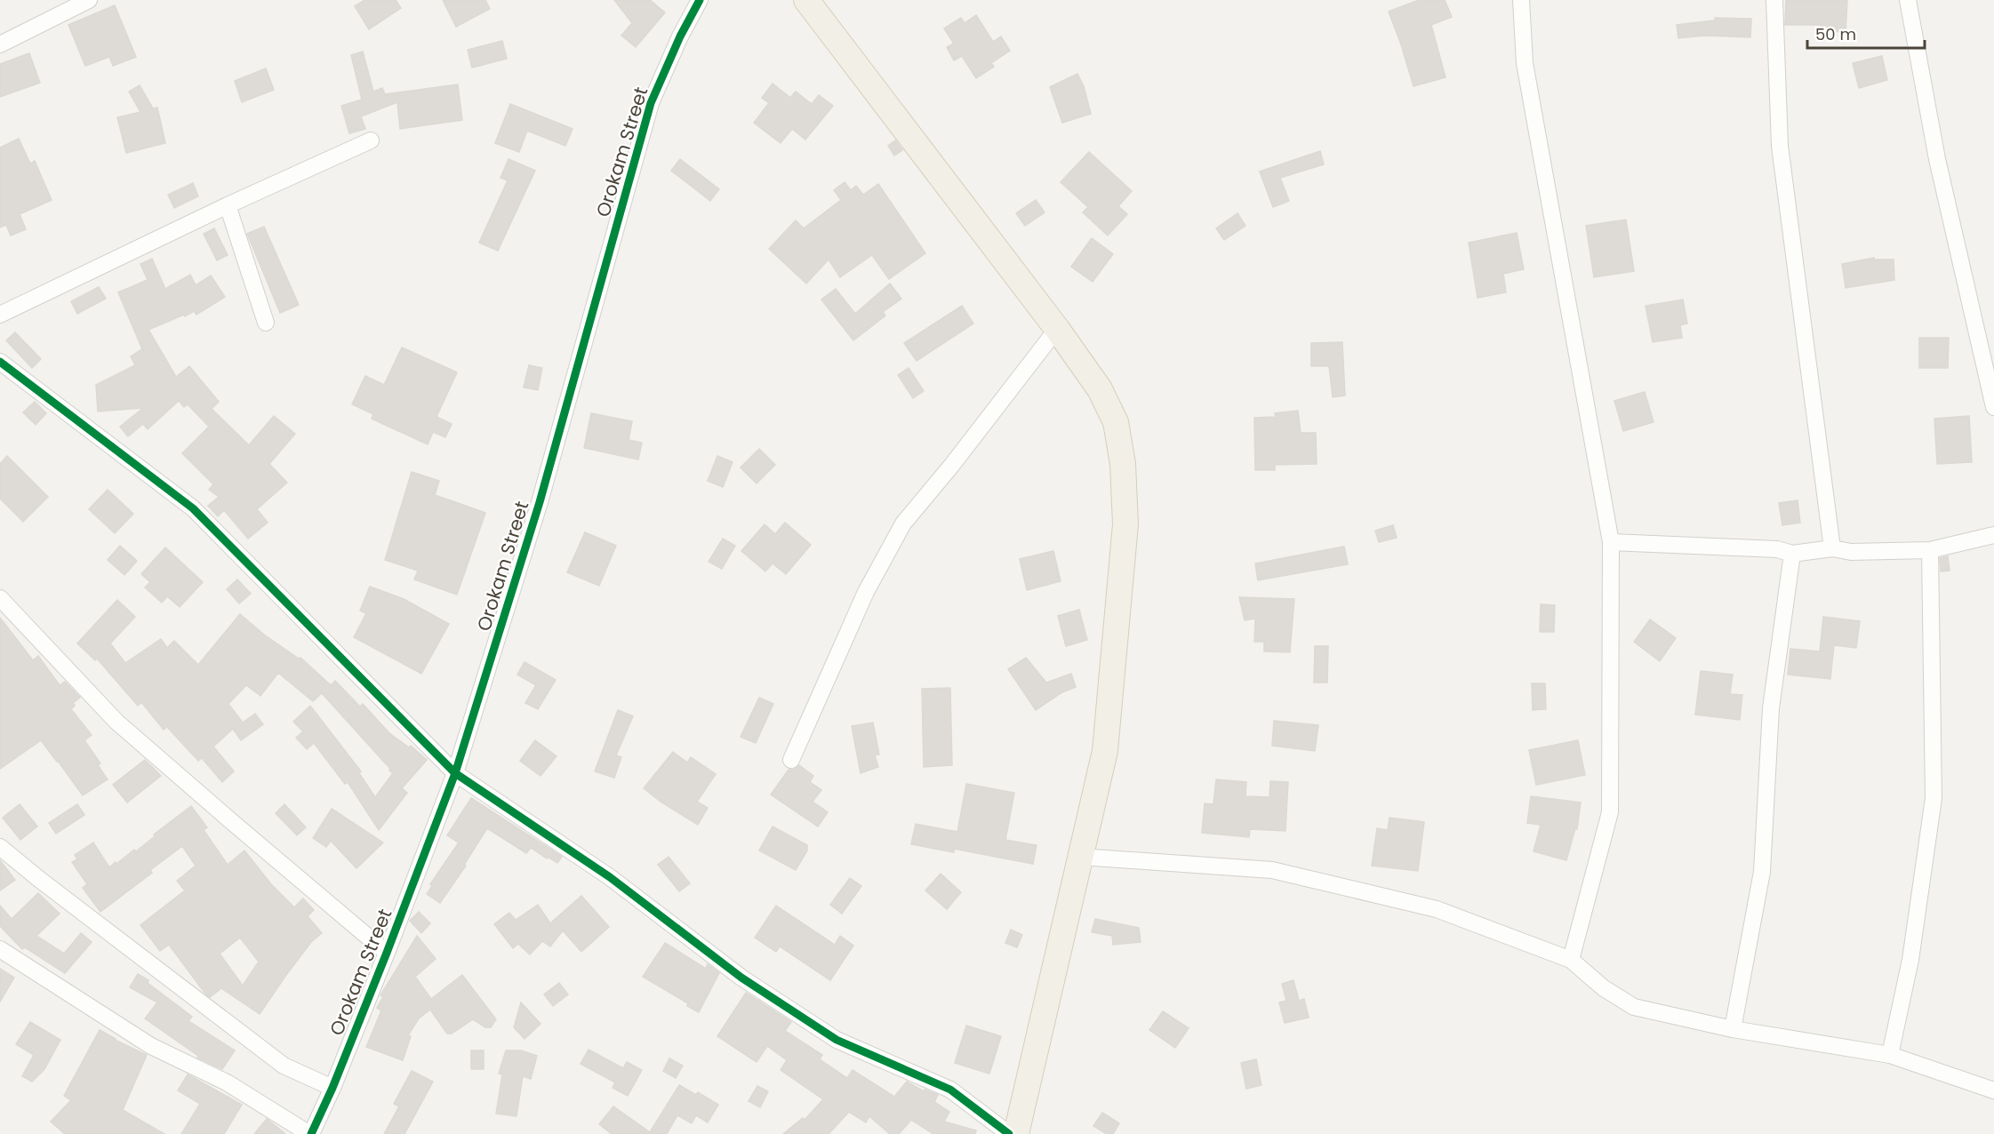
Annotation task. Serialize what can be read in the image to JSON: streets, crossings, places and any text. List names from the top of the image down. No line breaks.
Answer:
{"streets":{"street":["Orokam Street"]},"scale_bar":"50 m"}
